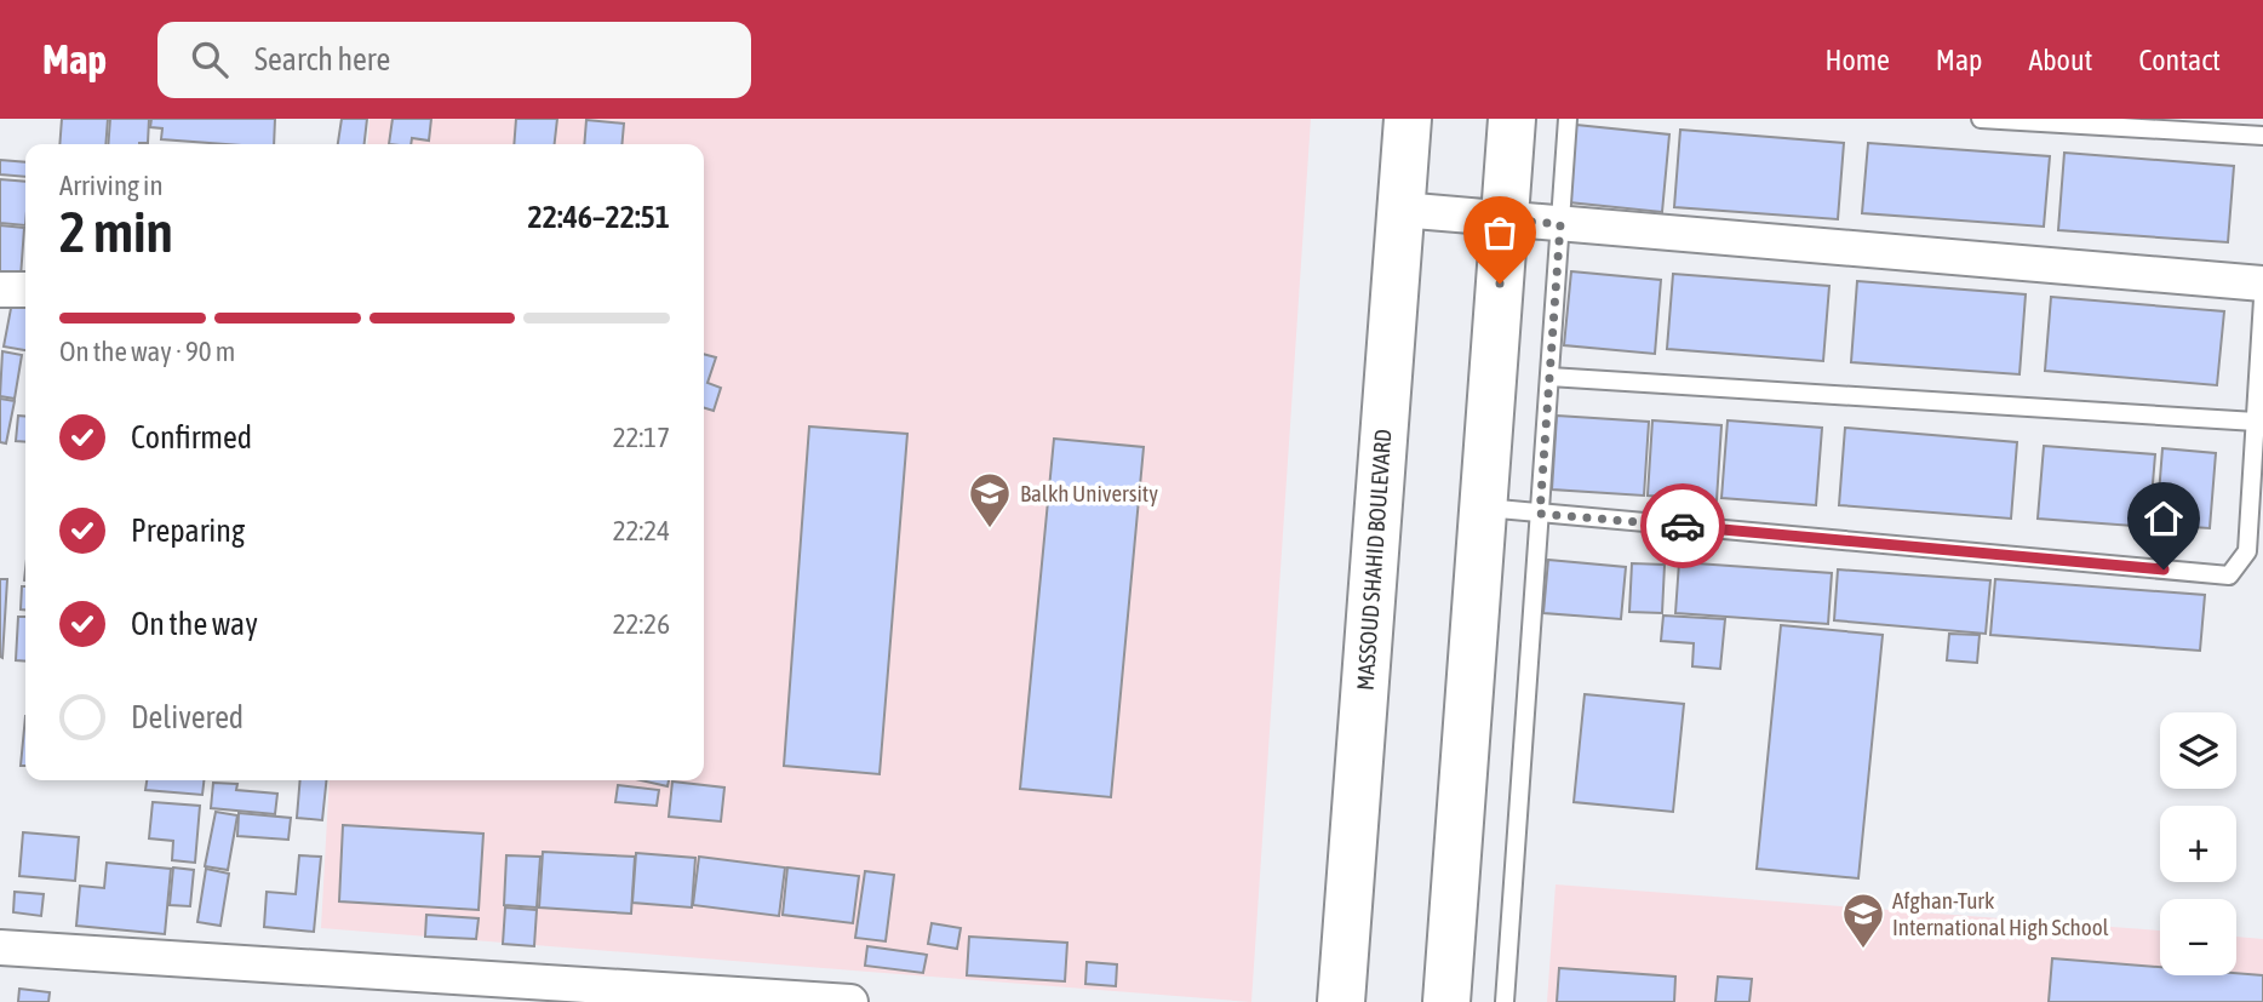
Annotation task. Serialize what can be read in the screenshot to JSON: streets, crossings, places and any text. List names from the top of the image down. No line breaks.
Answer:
{"streets":{"main road":["MASSOUD SHAHID BOULEVARD"]},"places":{"school or university":["Balkh University","Afghan-Turk International High School"]},"page":{"header":"Map","search":"Search here","nav":["Home","Map","About","Contact"],"heading":["2 min","Arriving in","22:46–22:51"],"bar":"On the way · 90 m","list":[["Confirmed","22:17"],["Preparing","22:24"],["On the way","22:26"],"Delivered"],"map_buttons":["+","−"]}}
